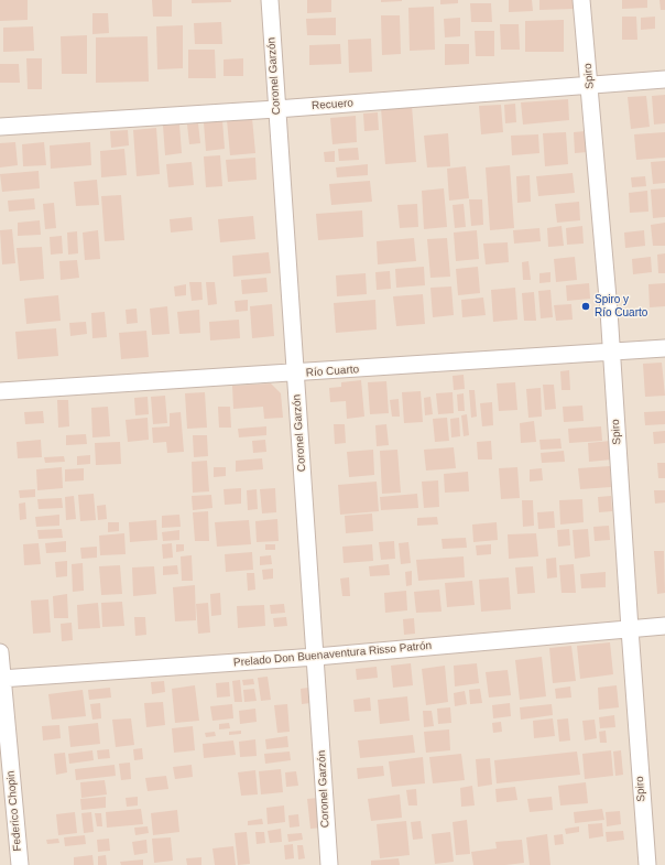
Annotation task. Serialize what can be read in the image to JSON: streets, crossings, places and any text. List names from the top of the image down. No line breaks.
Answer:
{"streets":{"street":["Coronel Garzón","Spiro","Recuero","Río Cuarto","Prelado Don Buenaventura Risso Patrón","Federico Chopin"]},"crossings":[["Coronel Garzón","Recuero"],["Coronel Garzón","Río Cuarto"],["Coronel Garzón","Prelado Don Buenaventura Risso Patrón"],["Spiro","Recuero"],["Spiro","Río Cuarto"],["Spiro","Prelado Don Buenaventura Risso Patrón"],["Prelado Don Buenaventura Risso Patrón","Federico Chopin"]],"places":["Spiro y Río Cuarto"]}
